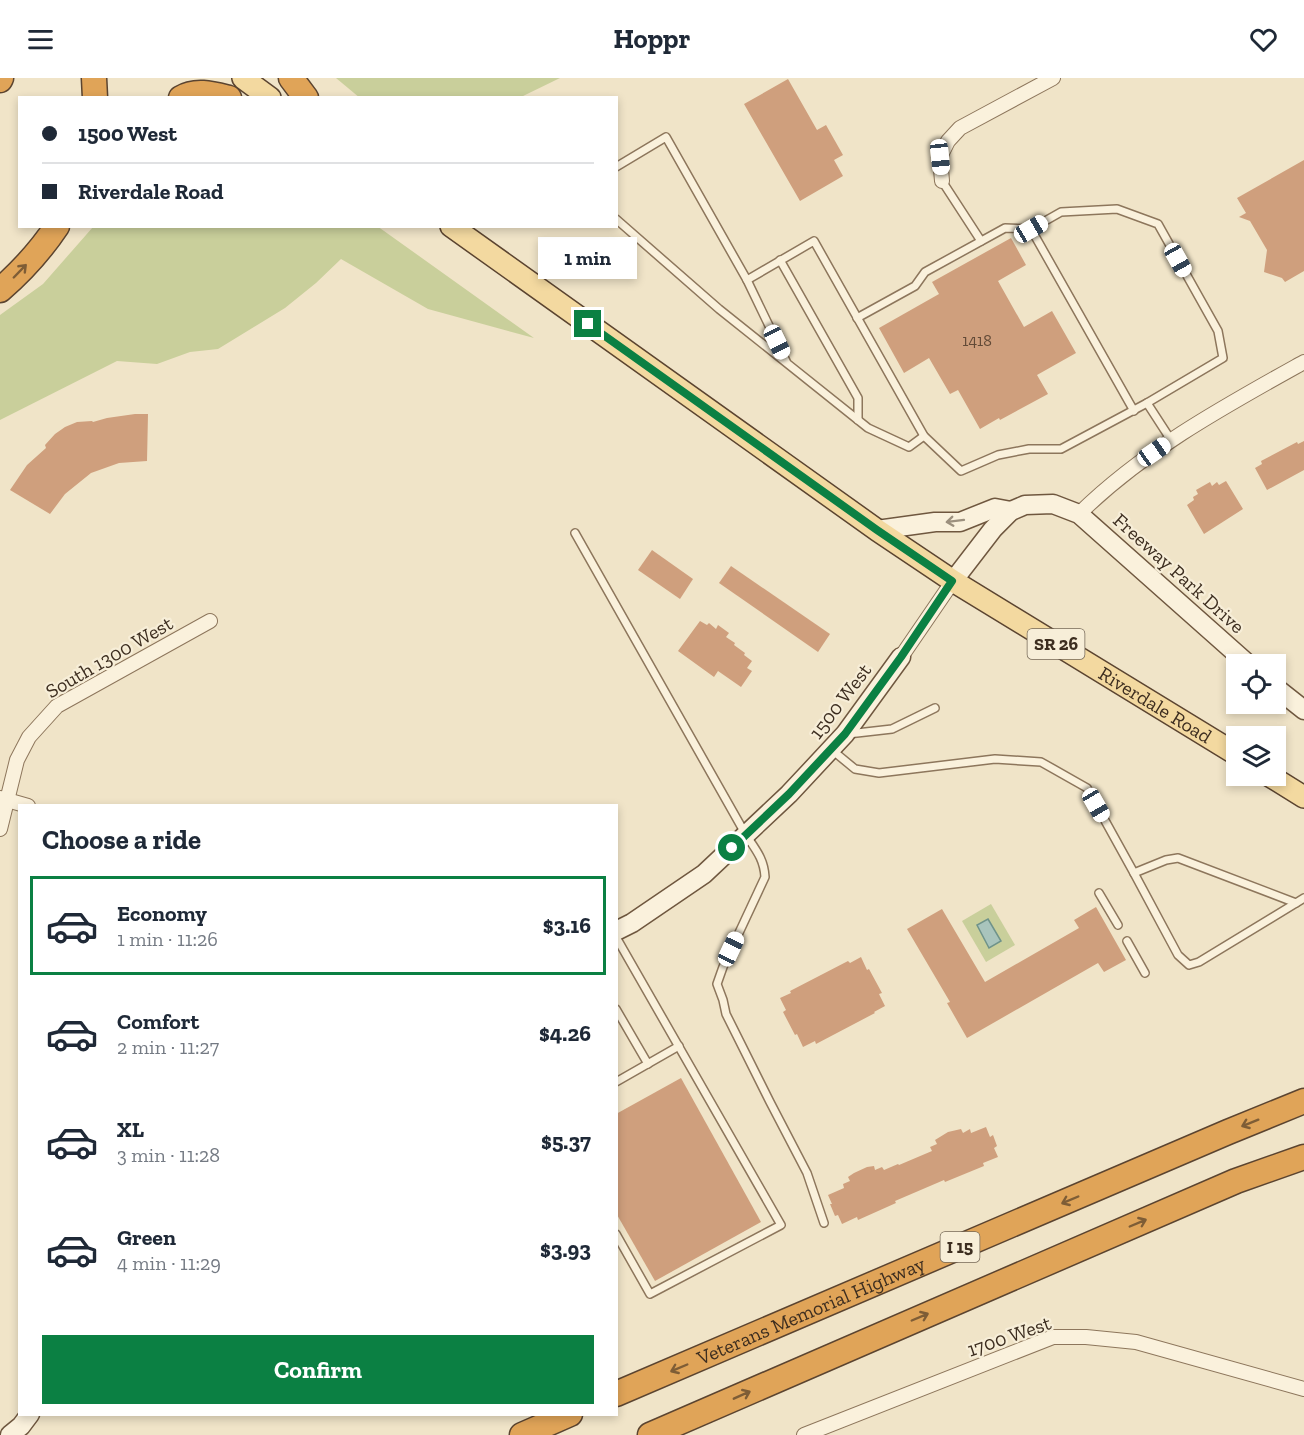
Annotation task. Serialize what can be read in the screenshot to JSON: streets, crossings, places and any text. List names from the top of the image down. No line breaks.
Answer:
{"streets":{"highway":["I 15","Veterans Memorial Highway"],"main road":["SR 26","Riverdale Road"],"street":["Freeway Park Drive","South 1300 West","1500 West","1700 West"]},"crossings":[["1500 West","Riverdale Road"]],"house_numbers":["1418"],"page":{"header":"Hoppr","banner":["1500 West","Riverdale Road"],"bubble":"1 min","heading":"Choose a ride","list":[{"name":"Economy","note":"1 min · 11:26","value":"$3.16"},{"name":"Comfort","note":"2 min · 11:27","value":"$4.26"},{"name":"XL","note":"3 min · 11:28","value":"$5.37"},{"name":"Green","note":"4 min · 11:29","value":"$3.93"}],"buttons":"Confirm"}}
